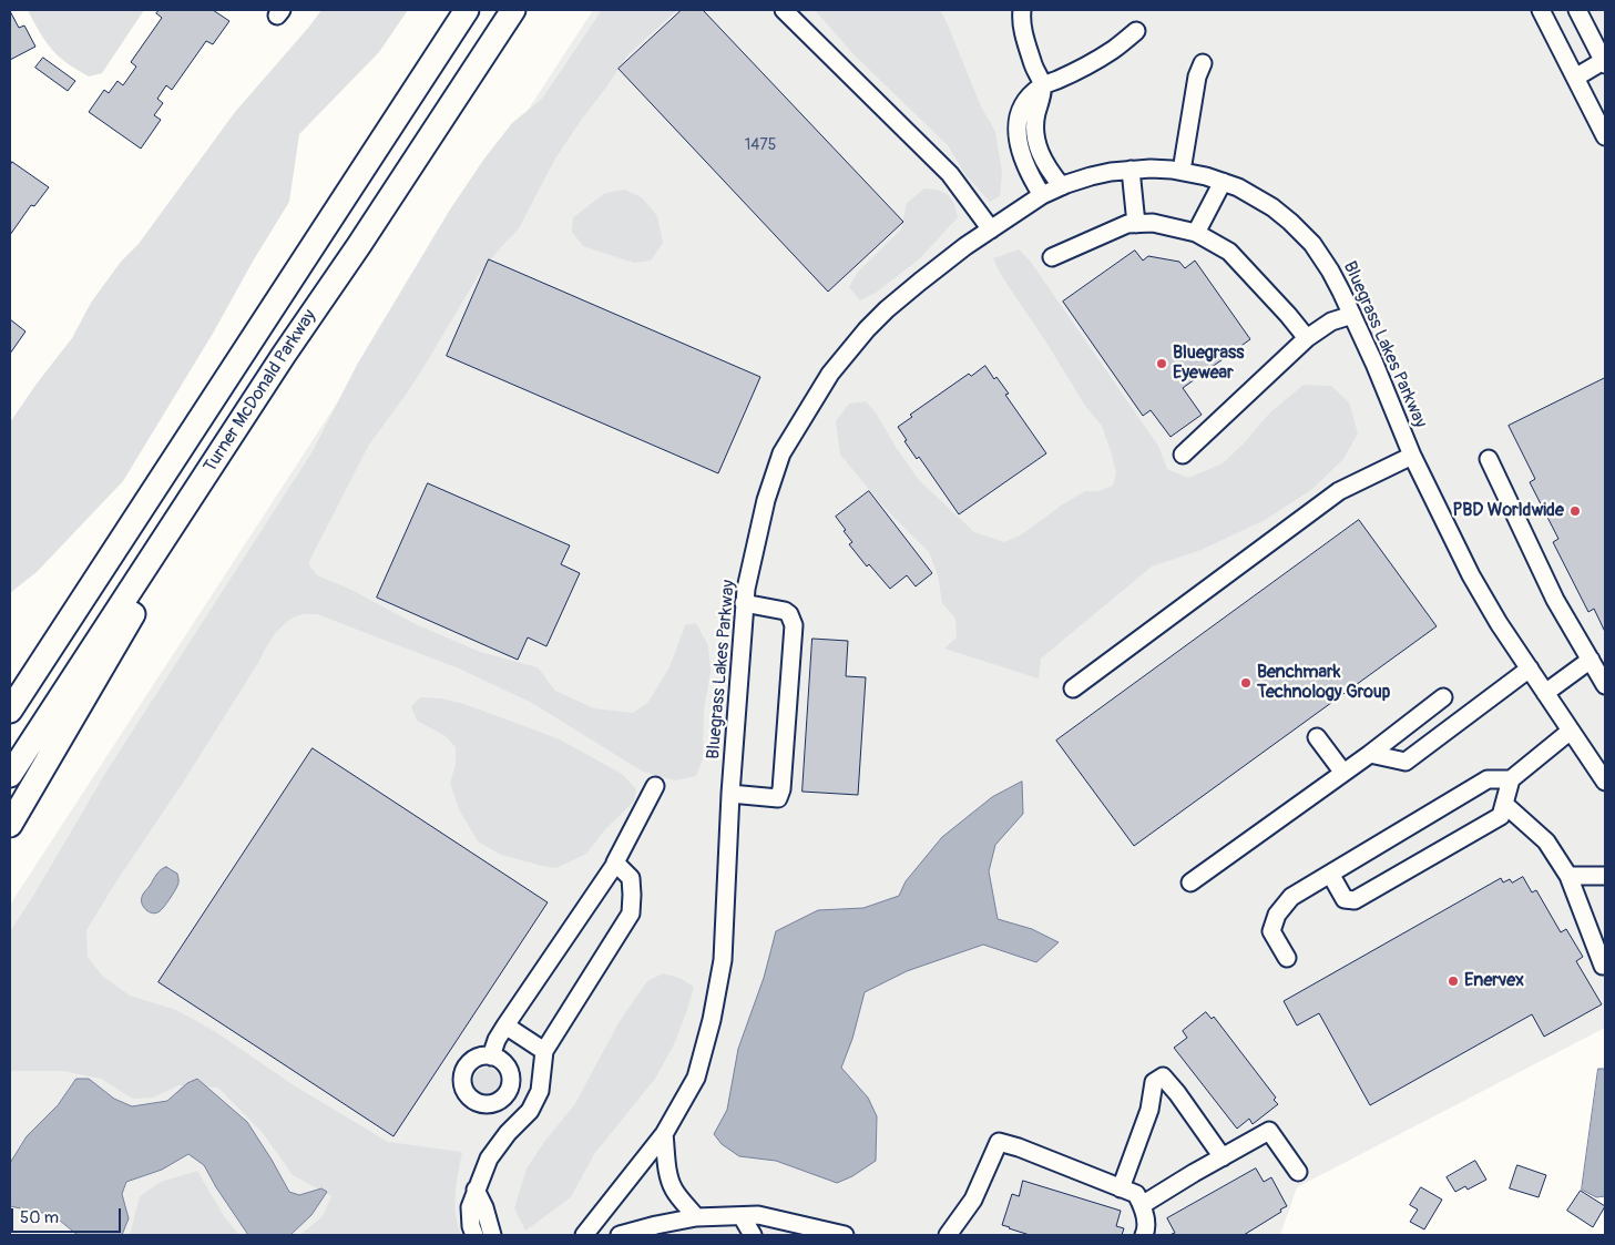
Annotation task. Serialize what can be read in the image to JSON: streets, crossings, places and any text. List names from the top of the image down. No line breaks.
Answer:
{"streets":{"highway":["Turner McDonald Parkway"],"street":["Bluegrass Lakes Parkway"]},"places":["Bluegrass Eyewear","PBD Worldwide","Benchmark Technology Group","Enervex"],"house_numbers":["1475"],"scale_bar":"50 m"}
